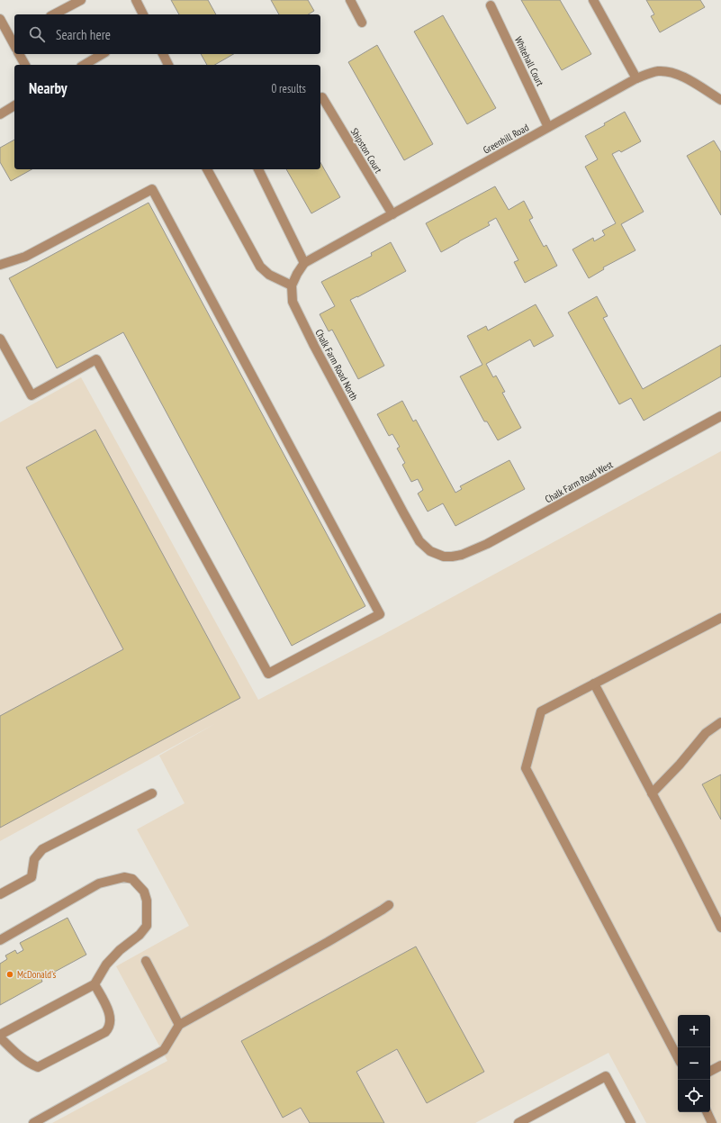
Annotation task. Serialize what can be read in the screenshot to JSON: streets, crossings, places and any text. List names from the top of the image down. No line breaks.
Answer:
{"streets":{"street":["Whitehall Court","Greenhill Road","Shipston Court","Chalk Farm Road North","Chalk Farm Road West"]},"crossings":[["Whitehall Court","Greenhill Road"],["Greenhill Road","Shipston Court"],["Chalk Farm Road North","Chalk Farm Road West"]],"places":["McDonald's"],"page":{"search":"Search here","heading":["Nearby","0 results"],"map_buttons":["+","−"]}}
